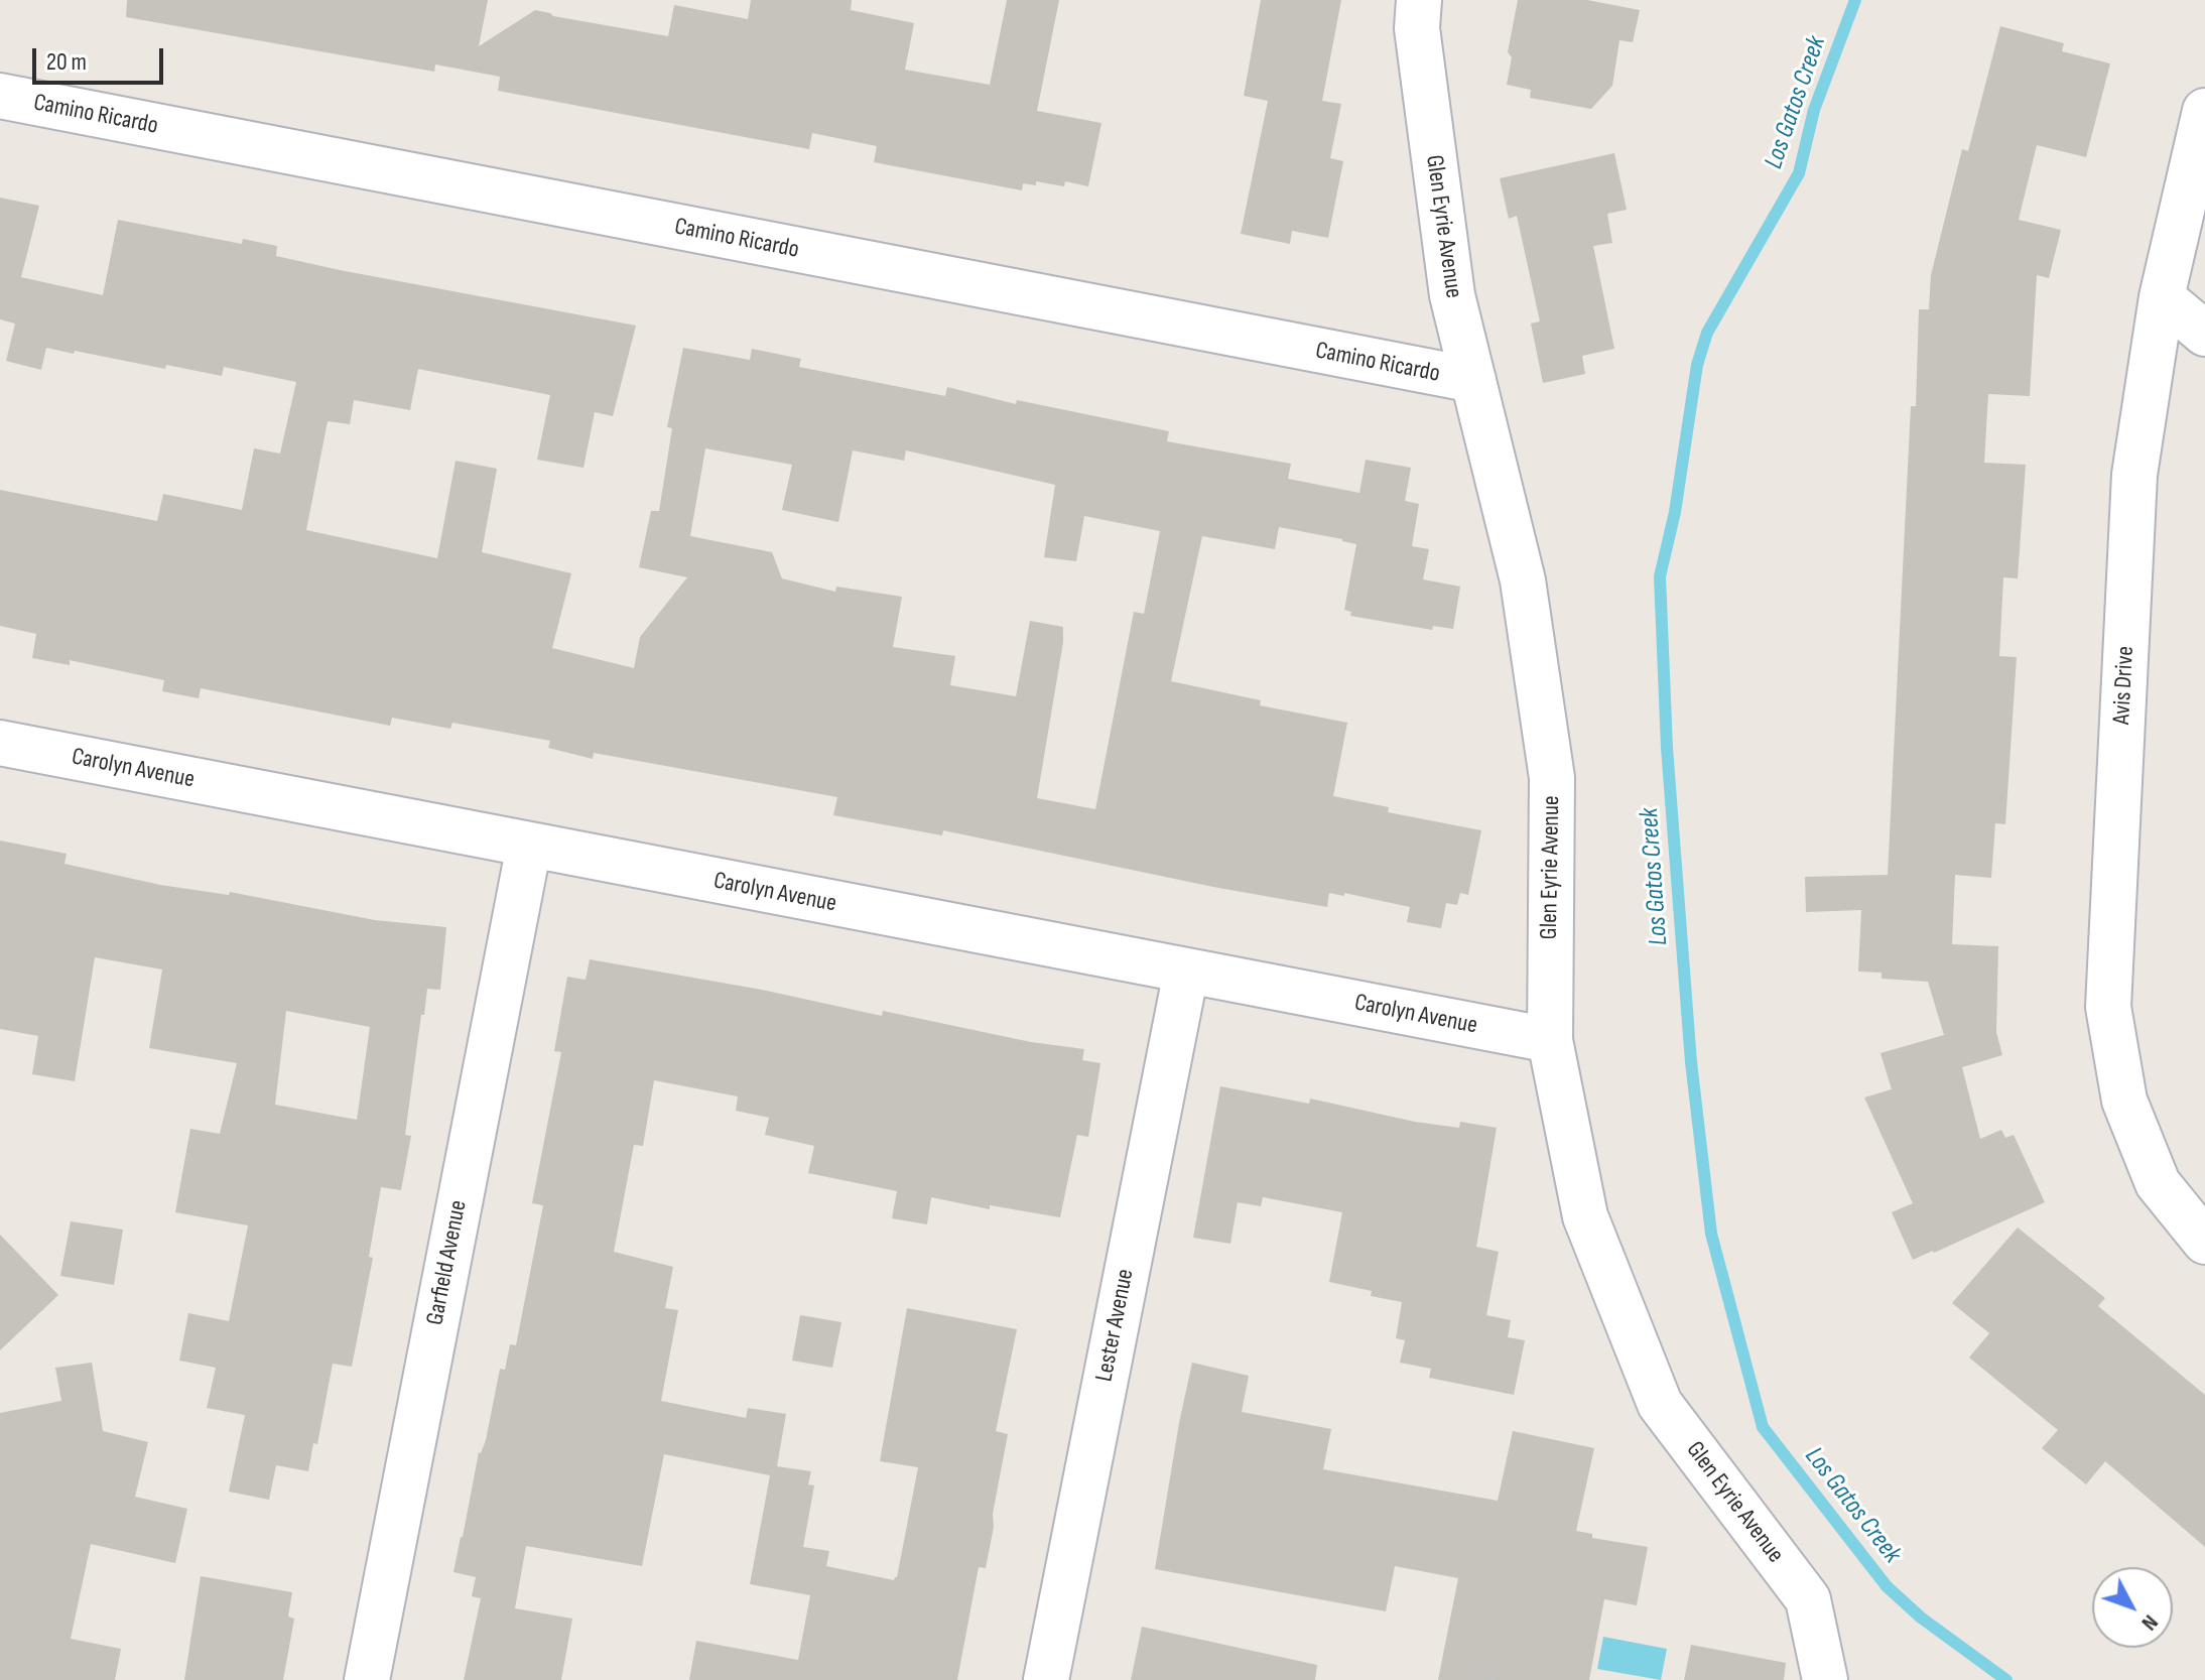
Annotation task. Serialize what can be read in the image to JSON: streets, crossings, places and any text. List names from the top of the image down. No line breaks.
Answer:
{"streets":{"street":["Camino Ricardo","Glen Eyrie Avenue","Avis Drive","Carolyn Avenue","Garfield Avenue","Lester Avenue"]},"crossings":[["Camino Ricardo","Glen Eyrie Avenue"],["Glen Eyrie Avenue","Carolyn Avenue"],["Carolyn Avenue","Garfield Avenue"],["Carolyn Avenue","Lester Avenue"]],"water":["Los Gatos Creek"],"scale_bar":"20 m","north":"bottom right"}
